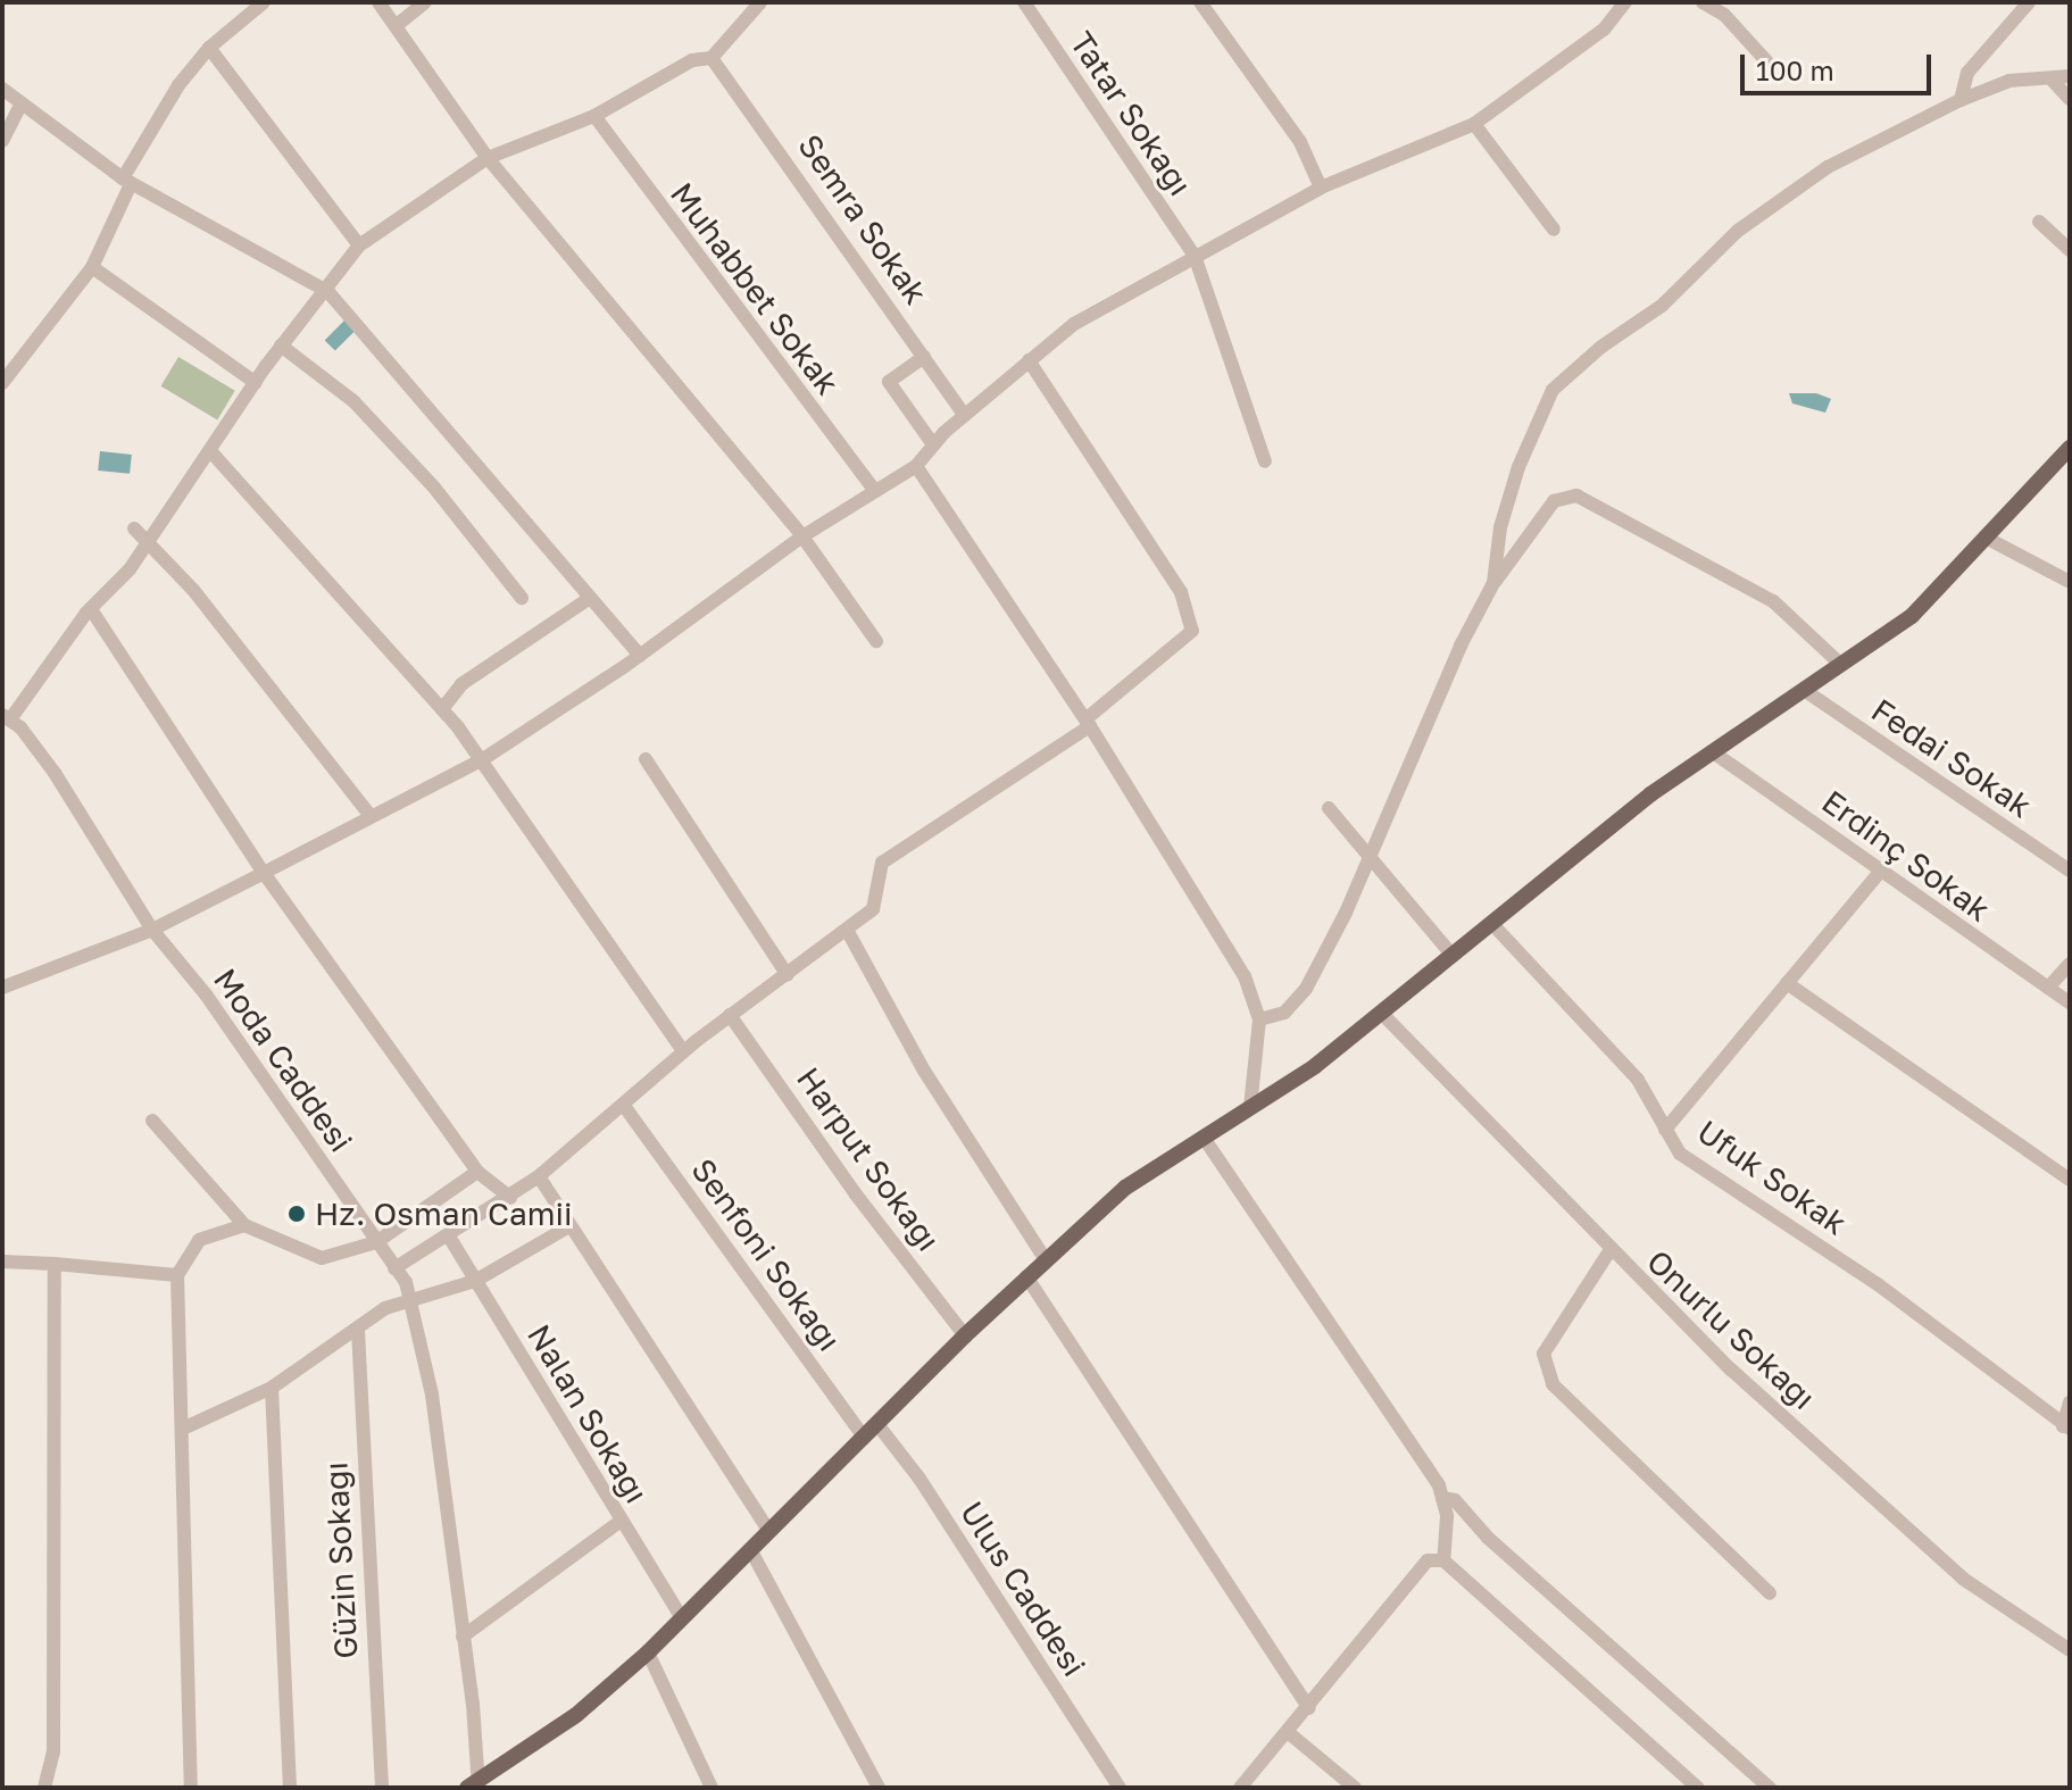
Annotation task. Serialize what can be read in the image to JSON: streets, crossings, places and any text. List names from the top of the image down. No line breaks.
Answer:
{"streets":{"street":["Tatar Sokağı","Semra Sokak","Muhabbet Sokak","Fedai Sokak","Erdinç Sokak","Moda Caddesi","Harput Sokağı","Ufuk Sokak","Senfoni Sokağı","Onurlu Sokağı","Nalan Sokağı","Güzin Sokağı","Ulus Caddesi"]},"places":["Hz. Osman Camii"],"scale_bar":"100 m"}
